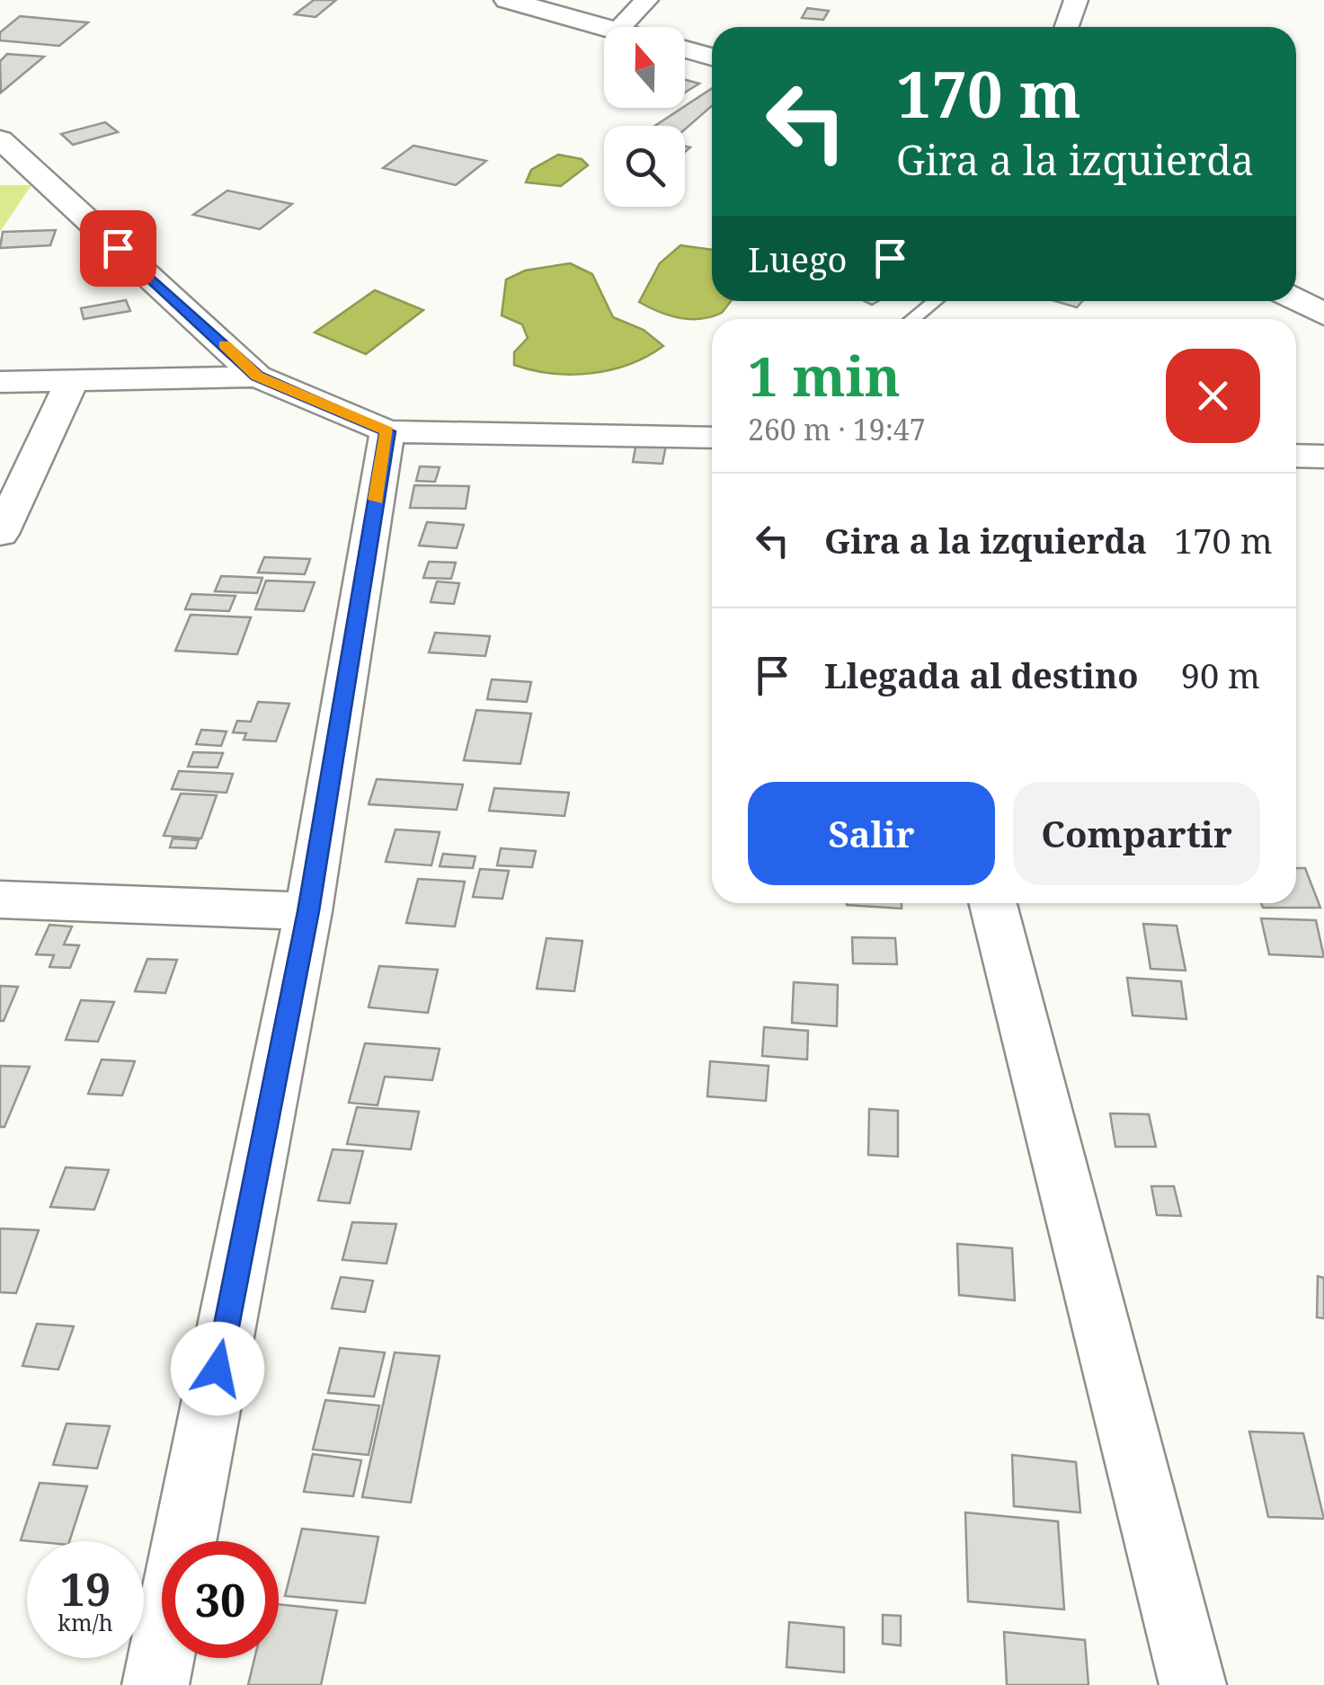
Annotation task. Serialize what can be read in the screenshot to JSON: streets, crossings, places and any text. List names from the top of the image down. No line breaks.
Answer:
{"north":"top","page":{"turn":["170 m","Gira a la izquierda"],"then":"Luego","heading":["1 min","260 m · 19:47"],"list":[{"name":"Gira a la izquierda","value":"170 m"},{"name":"Llegada al destino","value":"90 m"}],"buttons":["Salir","Compartir"],"speed":"19 km/h","limit":"30"}}
